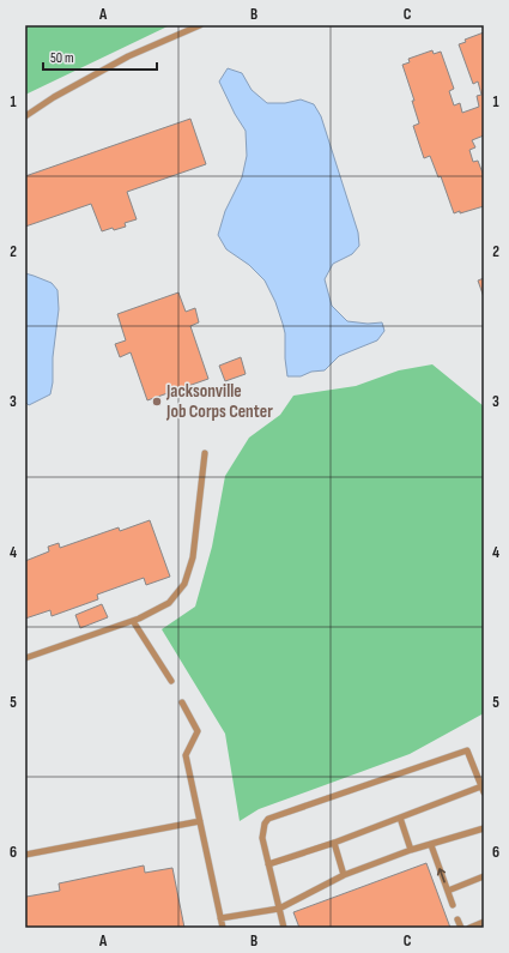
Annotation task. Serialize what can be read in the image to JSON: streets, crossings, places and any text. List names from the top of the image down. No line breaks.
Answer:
{"places":["Jacksonville Job Corps Center"],"scale_bar":"50 m","grid":{"columns":["A","B","C"],"rows":["1","2","3","4","5","6"]}}
